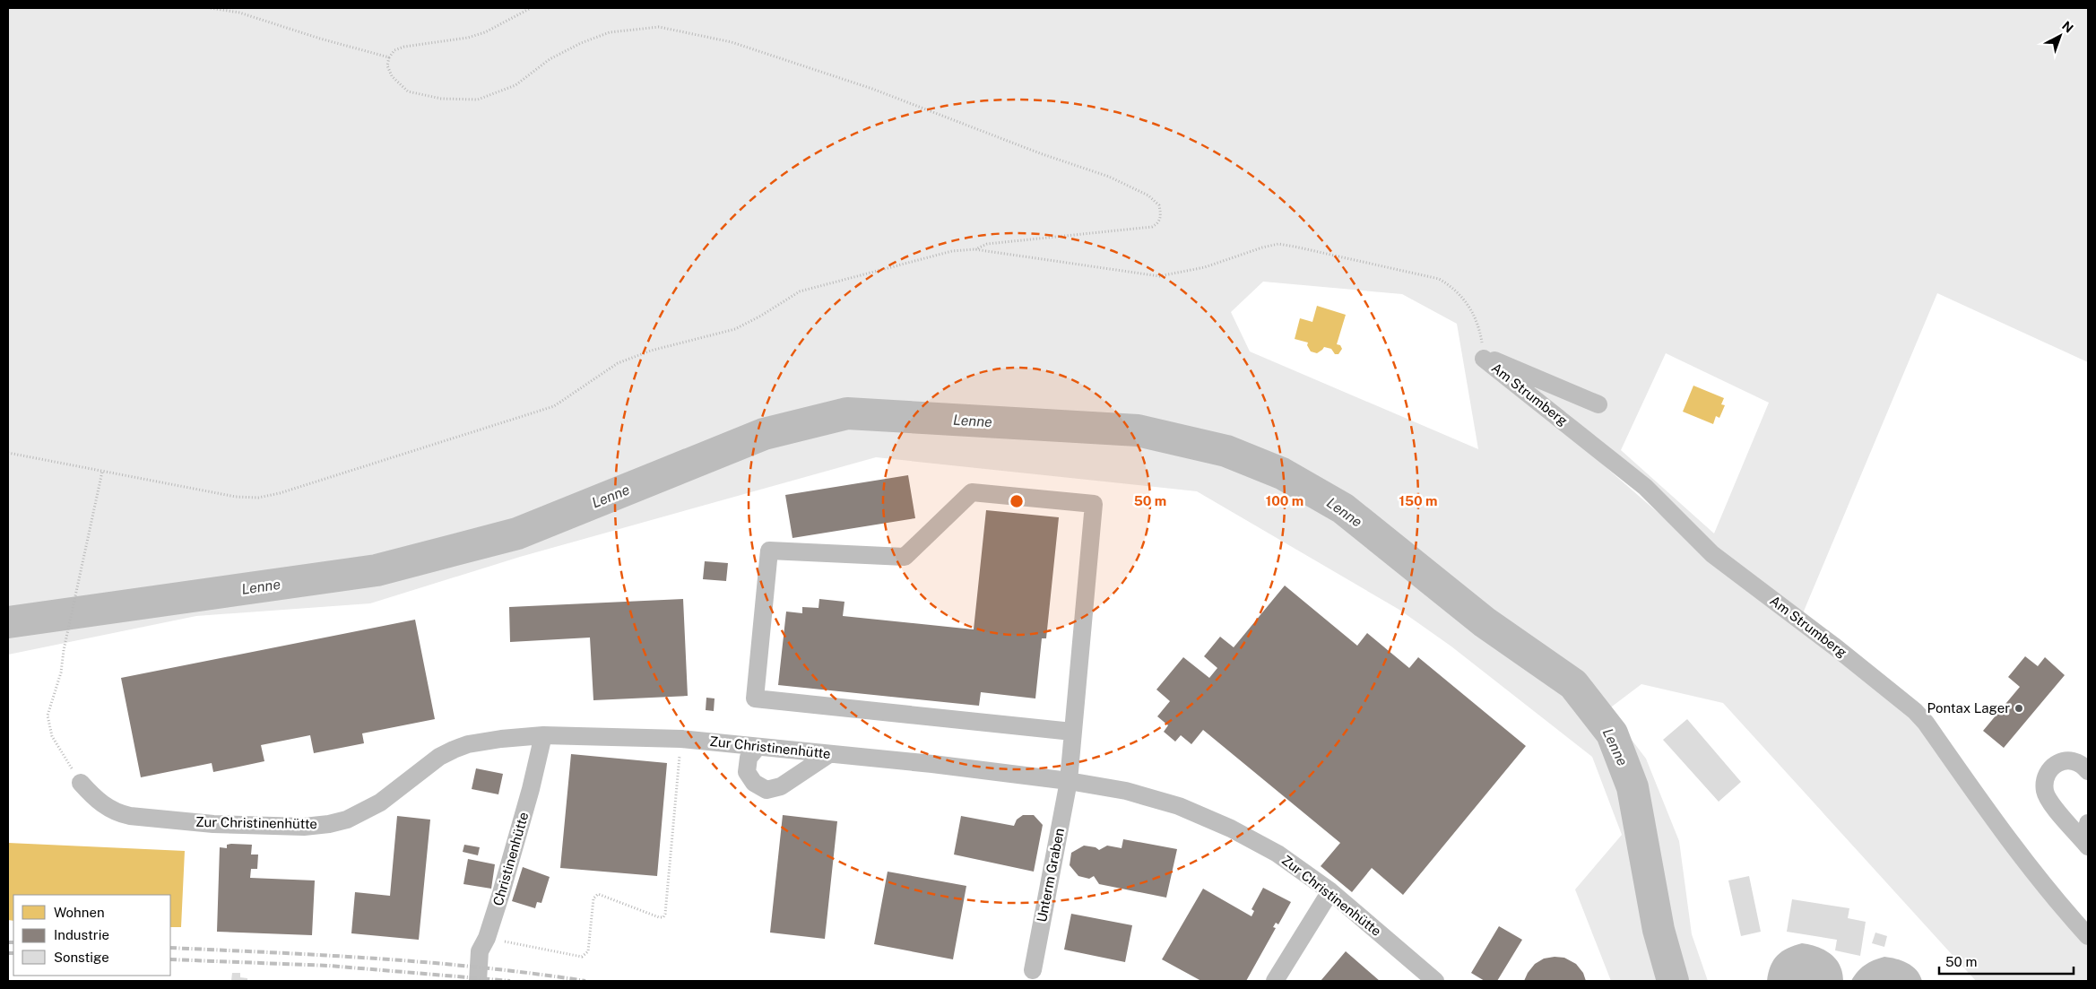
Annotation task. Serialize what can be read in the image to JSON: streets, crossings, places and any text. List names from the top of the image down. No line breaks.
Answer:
{"streets":{"street":["Am Strumberg","Zur Christinenhütte","Christinenhütte","Unterm Graben"]},"crossings":[["Zur Christinenhütte","Christinenhütte"],["Zur Christinenhütte","Unterm Graben"]],"water":["Lenne"],"places":["Pontax Lager"],"legend":["Wohnen","Industrie","Sonstige"],"scale_bar":"50 m","north":"top right","rings":["50 m","100 m","150 m"]}
